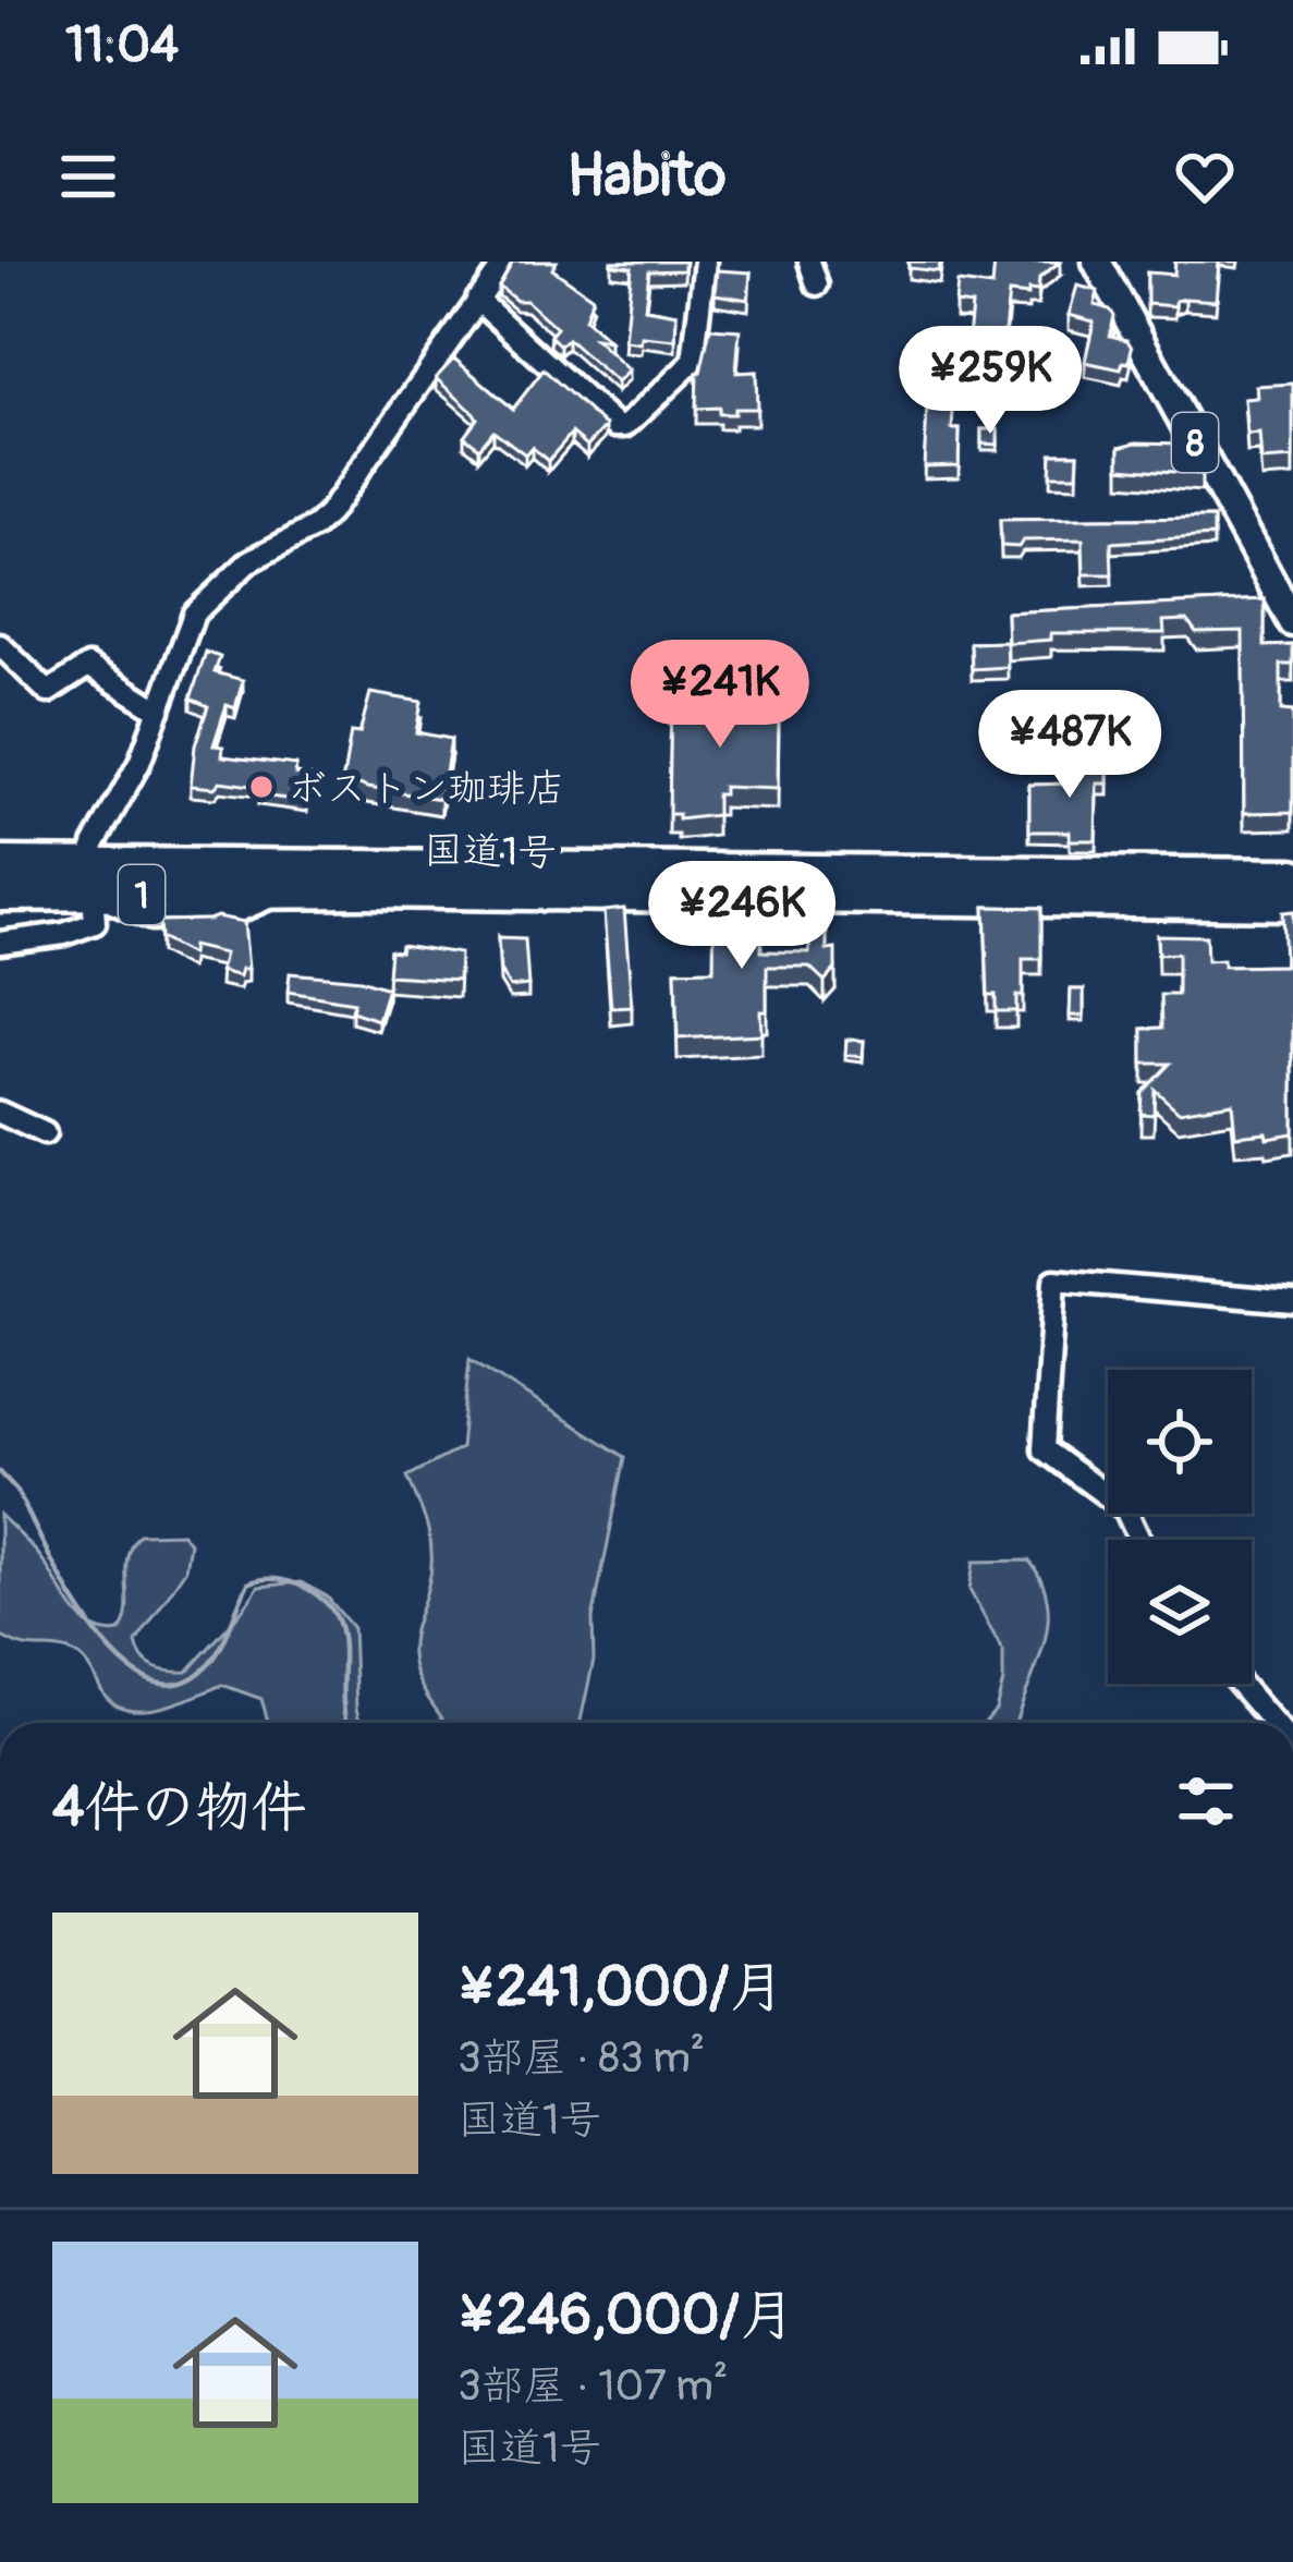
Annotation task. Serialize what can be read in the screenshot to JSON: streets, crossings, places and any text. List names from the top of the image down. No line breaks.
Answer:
{"streets":{"highway":["国道1号","1"],"main road":["8"]},"places":["ボストン珈琲店"],"page":{"status":"11:04","header":"Habito","price":["¥259K","¥241K","¥487K","¥246K"],"heading":"4件の物件","list":[{"name":"¥241,000/月","note":"3部屋 · 83 m² · 国道1号"},{"name":"¥246,000/月","note":"3部屋 · 107 m² · 国道1号"}]}}
